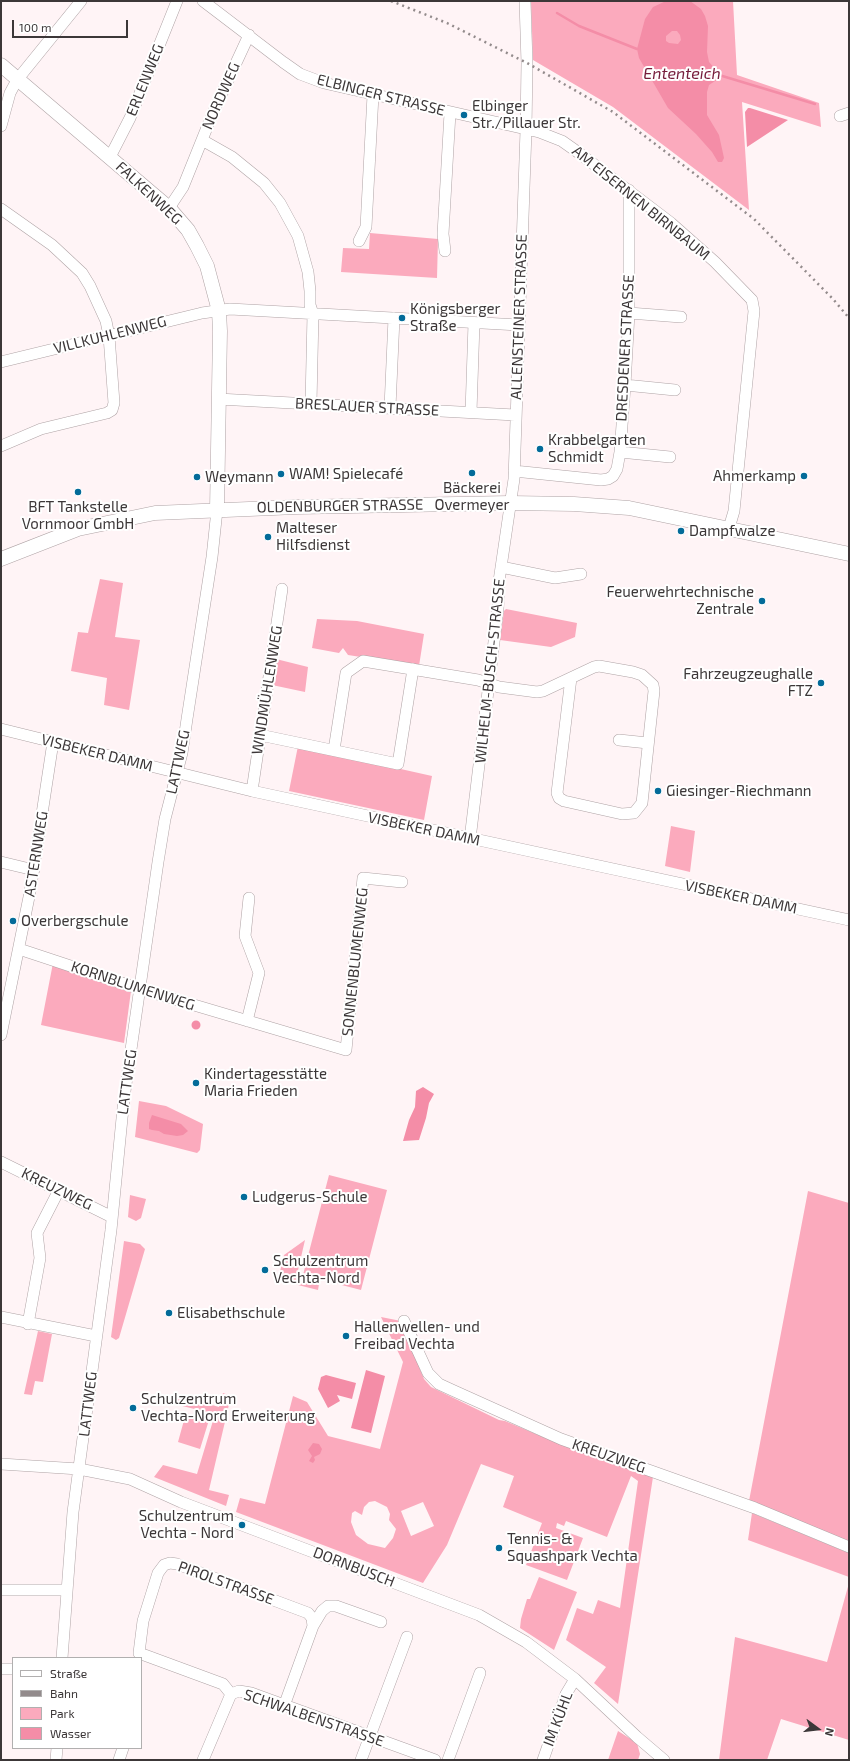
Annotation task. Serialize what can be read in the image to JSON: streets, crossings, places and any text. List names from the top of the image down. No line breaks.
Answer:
{"streets":{"main road":["FALKENWEG","OLDENBURGER STRASSE"],"street":["ERLENWEG","ELBINGER STRASSE","NORDWEG","AM EISERNEN BIRNBAUM","ALLENSTEINER STRASSE","VILLKUHLENWEG","DRESDENER STRASSE","BRESLAUER STRASSE","WILHELM-BUSCH-STRASSE","WINDMÜHLENWEG","VISBEKER DAMM","LATTWEG","ASTERNWEG","SONNENBLUMENWEG","KORNBLUMENWEG","KREUZWEG","DORNBUSCH","PIROLSTRASSE","SCHWALBENSTRASSE","IM KÜHL"]},"crossings":[["ERLENWEG","FALKENWEG"],["ELBINGER STRASSE","NORDWEG"],["ELBINGER STRASSE","AM EISERNEN BIRNBAUM"],["ELBINGER STRASSE","ALLENSTEINER STRASSE"],["NORDWEG","FALKENWEG"],["FALKENWEG","VILLKUHLENWEG"],["FALKENWEG","BRESLAUER STRASSE"],["FALKENWEG","OLDENBURGER STRASSE"],["FALKENWEG","LATTWEG"],["AM EISERNEN BIRNBAUM","ALLENSTEINER STRASSE"],["AM EISERNEN BIRNBAUM","DRESDENER STRASSE"],["AM EISERNEN BIRNBAUM","OLDENBURGER STRASSE"],["ALLENSTEINER STRASSE","DRESDENER STRASSE"],["ALLENSTEINER STRASSE","BRESLAUER STRASSE"],["ALLENSTEINER STRASSE","OLDENBURGER STRASSE"],["ALLENSTEINER STRASSE","WILHELM-BUSCH-STRASSE"],["OLDENBURGER STRASSE","WILHELM-BUSCH-STRASSE"],["OLDENBURGER STRASSE","LATTWEG"],["WILHELM-BUSCH-STRASSE","VISBEKER DAMM"],["WINDMÜHLENWEG","VISBEKER DAMM"],["VISBEKER DAMM","LATTWEG"],["VISBEKER DAMM","ASTERNWEG"],["LATTWEG","KORNBLUMENWEG"],["LATTWEG","KREUZWEG"],["LATTWEG","DORNBUSCH"],["ASTERNWEG","KORNBLUMENWEG"],["SONNENBLUMENWEG","KORNBLUMENWEG"],["DORNBUSCH","IM KÜHL"],["PIROLSTRASSE","SCHWALBENSTRASSE"]],"water":["Ententeich"],"places":["Elbinger Str./Pillauer Str.","Königsberger Straße","Krabbelgarten Schmidt","Bäckerei Overmeyer","WAM! Spielecafé","Ahmerkamp","Weymann","BFT Tankstelle Vornmoor GmbH","Dampfwalze","Malteser Hilfsdienst","Feuerwehrtechnische Zentrale","Fahrzeugzeughalle FTZ","Giesinger-Riechmann","Overbergschule","Kindertagesstätte Maria Frieden","Ludgerus-Schule","Schulzentrum Vechta-Nord","Elisabethschule","Hallenwellen- und Freibad Vechta","Schulzentrum Vechta-Nord Erweiterung","Schulzentrum Vechta - Nord","Tennis- & Squashpark Vechta"],"legend":["Straße","Bahn","Park","Wasser"],"scale_bar":"100 m","north":"right"}
